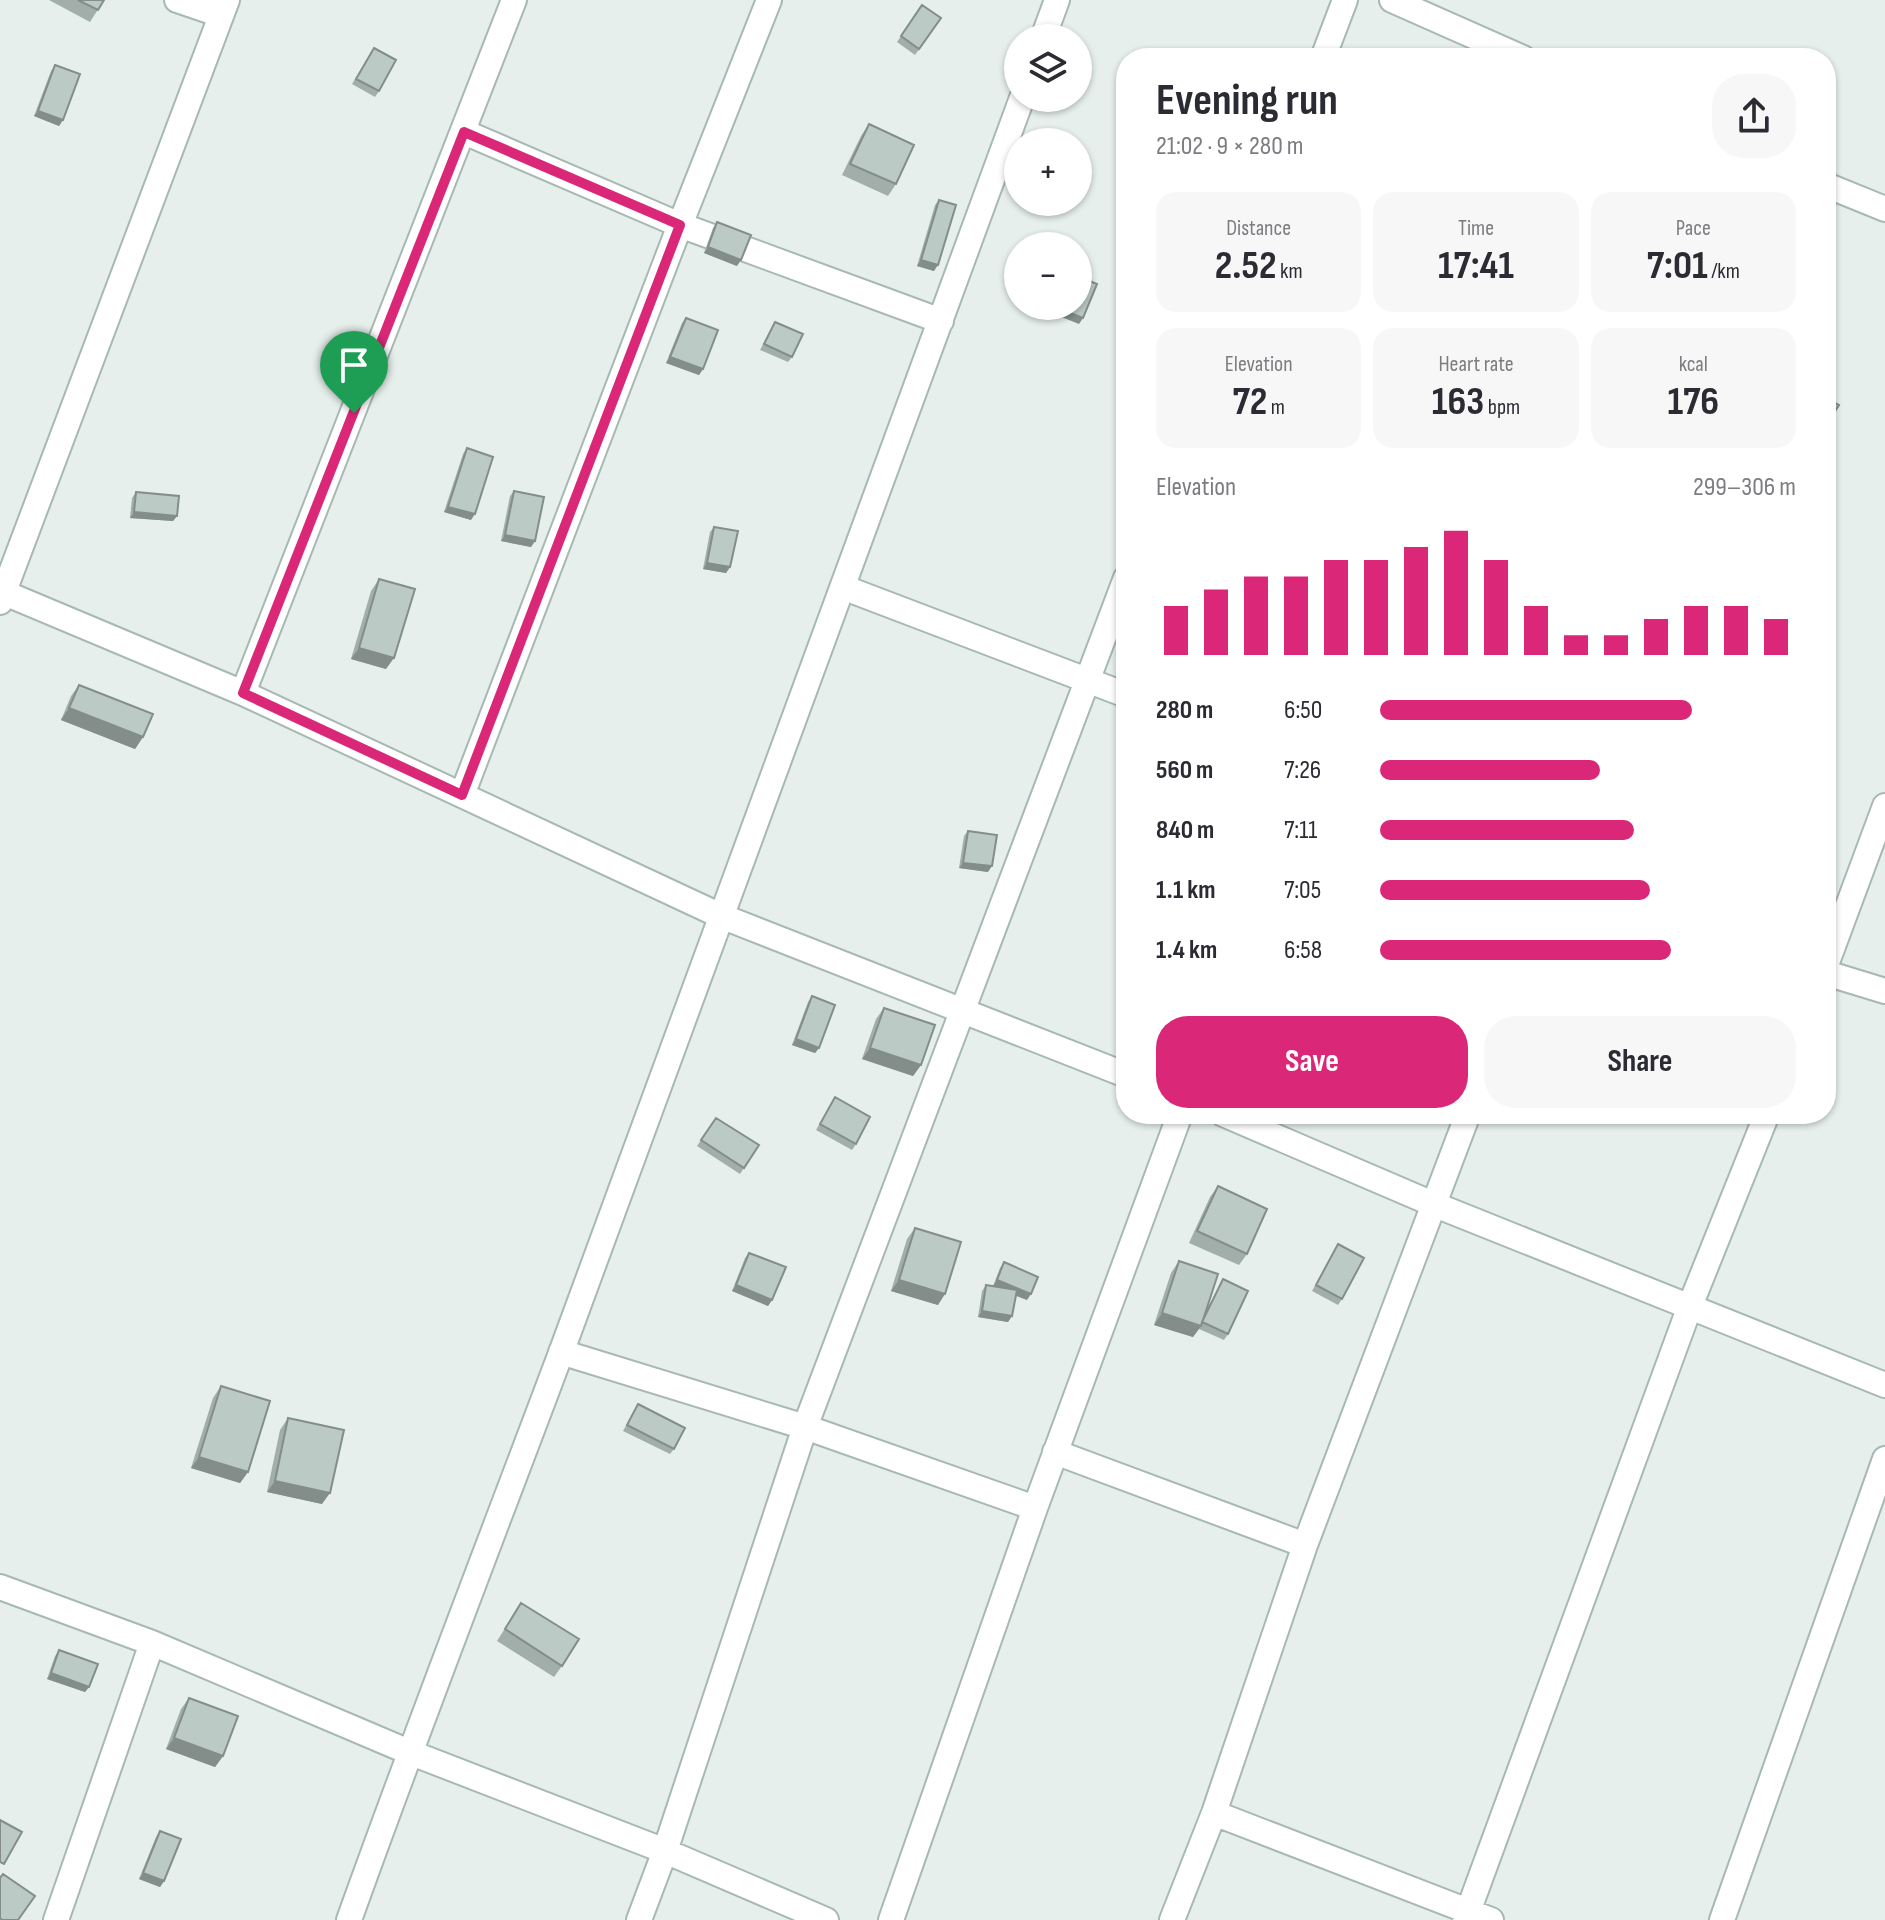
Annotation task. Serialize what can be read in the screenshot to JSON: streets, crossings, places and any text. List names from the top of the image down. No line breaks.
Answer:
{"page":{"map_buttons":["+","−"],"heading":["Evening run","21:02 · 9 × 280 m"],"stats":[["Distance","2.52 km"],["Time","17:41"],["Pace","7:01 /km"],["Elevation","72 m"],["Heart rate","163 bpm"],["kcal","176"]],"chart":["Elevation","299–306 m"],"list":[{"name":"280 m","note":"6:50"},{"name":"560 m","note":"7:26"},{"name":"840 m","note":"7:11"},{"name":"1.1 km","note":"7:05"},{"name":"1.4 km","note":"6:58"}],"buttons":["Save","Share"]}}
